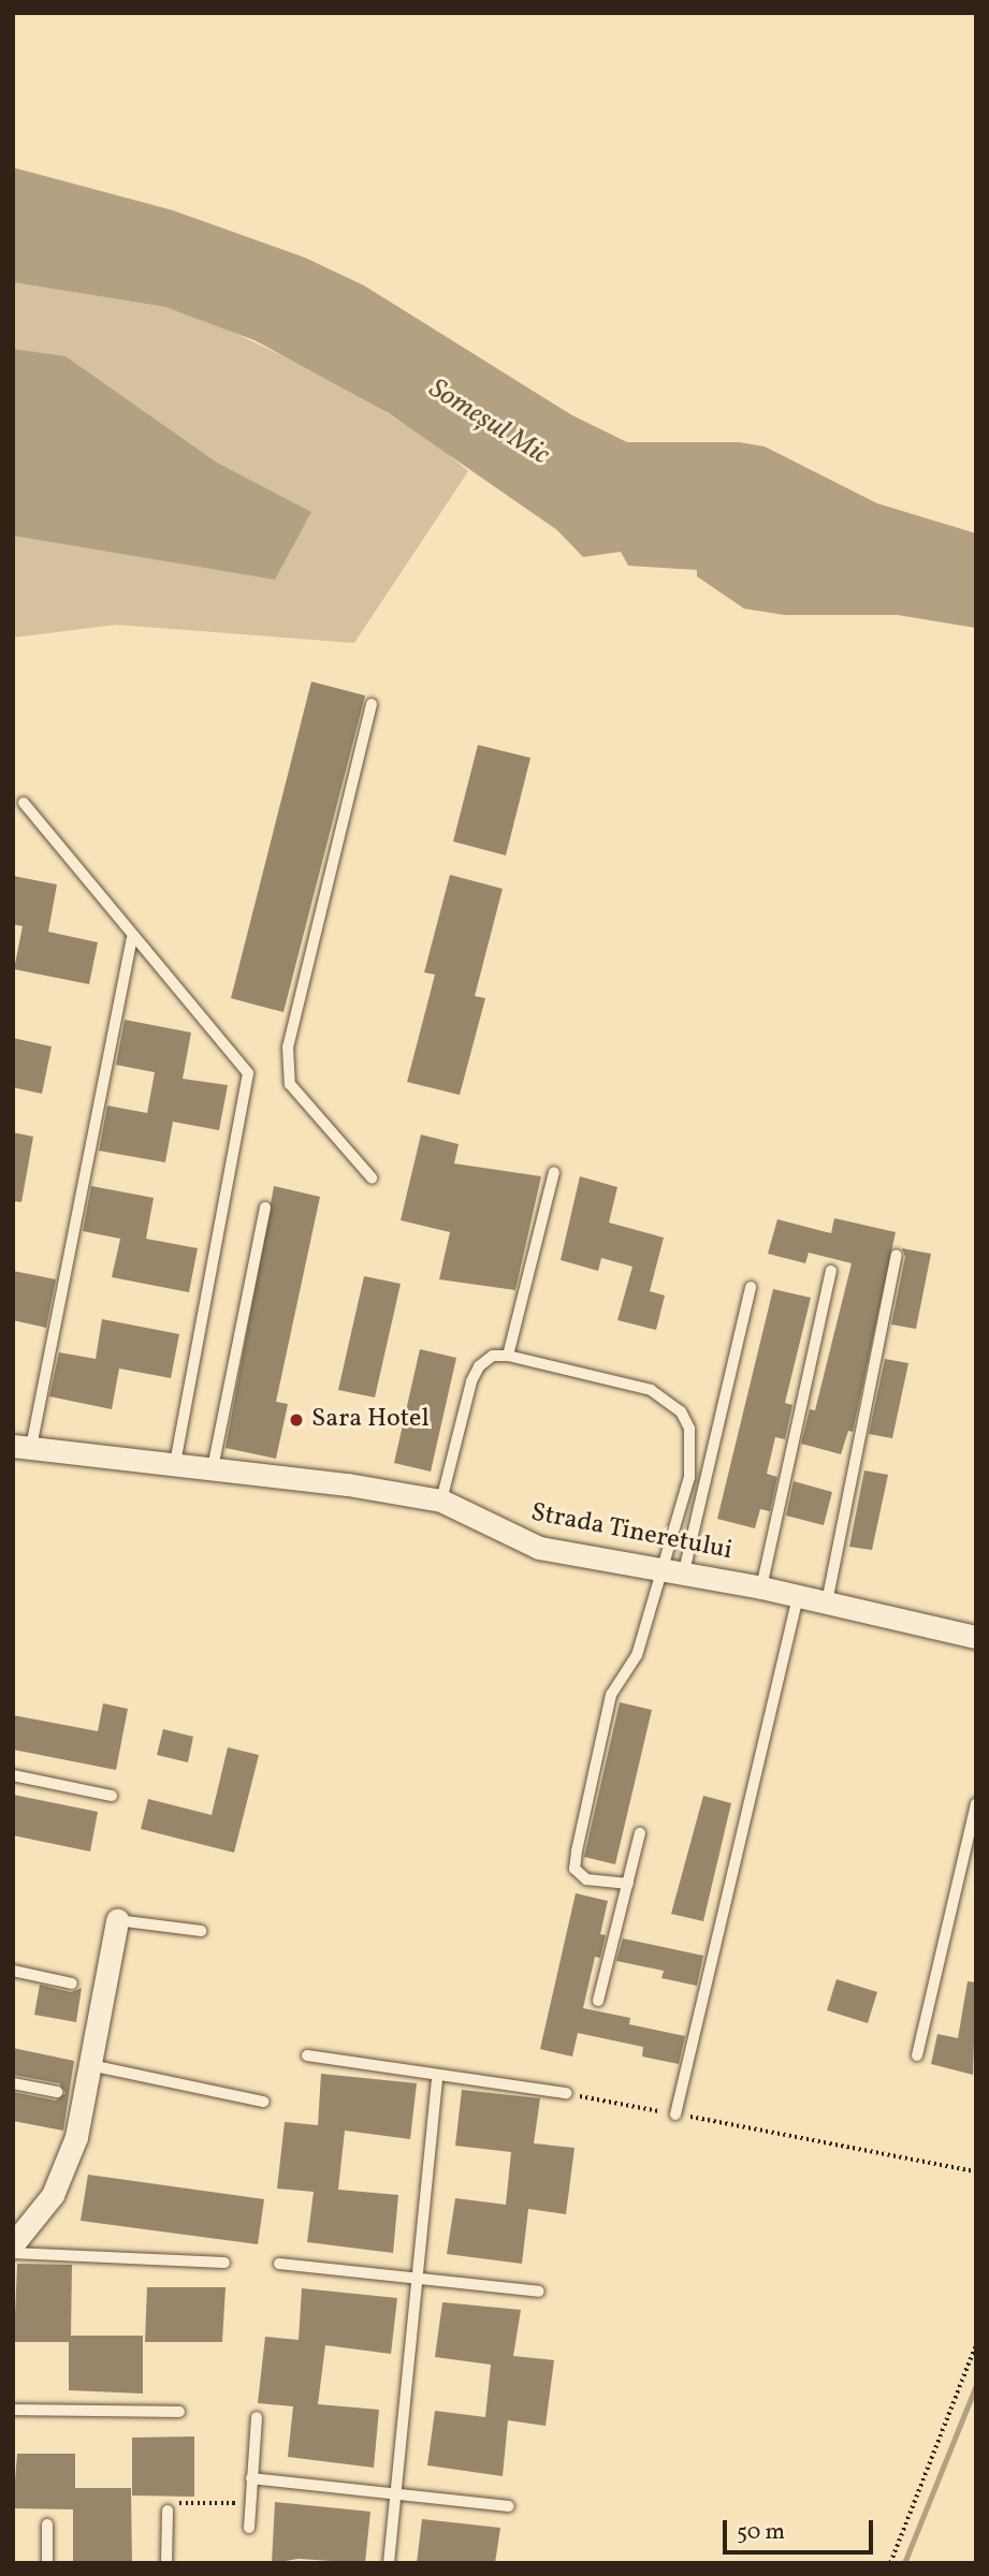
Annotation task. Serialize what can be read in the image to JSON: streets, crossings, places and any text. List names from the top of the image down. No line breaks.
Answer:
{"streets":{"street":["Strada Tineretului"]},"water":["Someșul Mic"],"places":["Sara Hotel"],"scale_bar":"50 m"}
